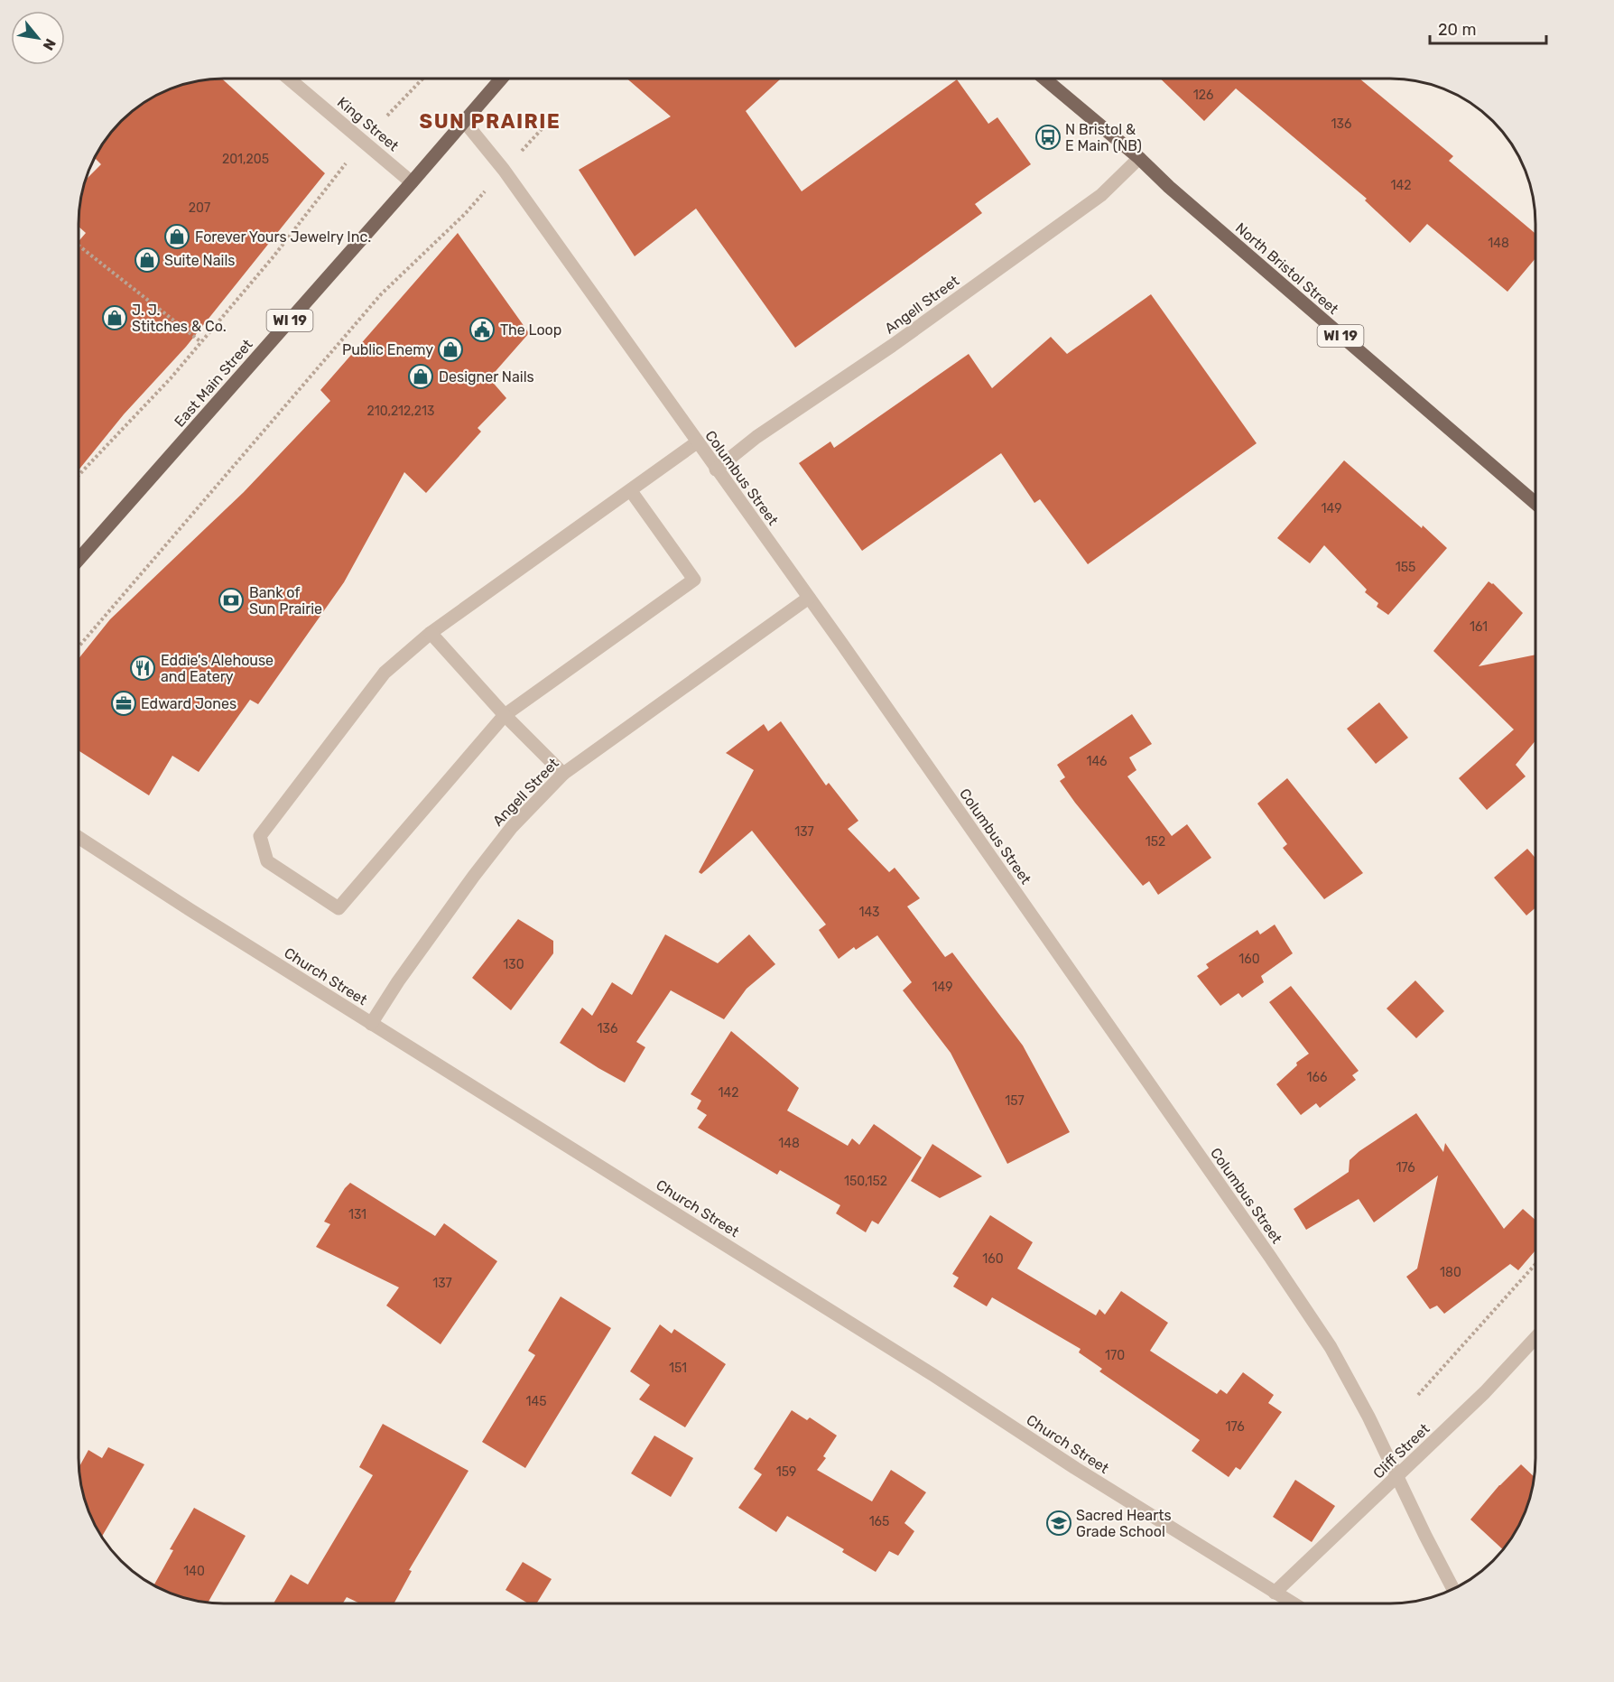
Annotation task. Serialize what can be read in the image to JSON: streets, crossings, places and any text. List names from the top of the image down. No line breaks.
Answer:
{"streets":{"main road":["North Bristol Street","WI 19","East Main Street"],"street":["King Street","Angell Street","Columbus Street","Church Street","Cliff Street"]},"crossings":[["King Street","East Main Street"],["North Bristol Street","Angell Street"],["Angell Street","Columbus Street"],["Angell Street","Church Street"],["East Main Street","Columbus Street"],["Columbus Street","Cliff Street"],["Church Street","Cliff Street"]],"districts":["SUN PRAIRIE"],"places":{"bus stop":["N Bristol & E Main (NB)"],"shop":["Forever Yours Jewelry Inc.","Suite Nails","J. J. Stitches & Co.","Public Enemy","Designer Nails"],"public building":["The Loop"],"bank":["Bank of Sun Prairie"],"restaurant":["Eddie's Alehouse and Eatery"],"office":["Edward Jones"],"school or university":["Sacred Hearts Grade School"]},"house_numbers":["126","136","201,205","142","207","148","210,212,213","149","155","161","146","137","152","143","160","130","149","136","166","142","157","148","176","150,152","131","160","180","137","170","151","145","176","159","165","140"],"scale_bar":"20 m","north":"bottom right"}
